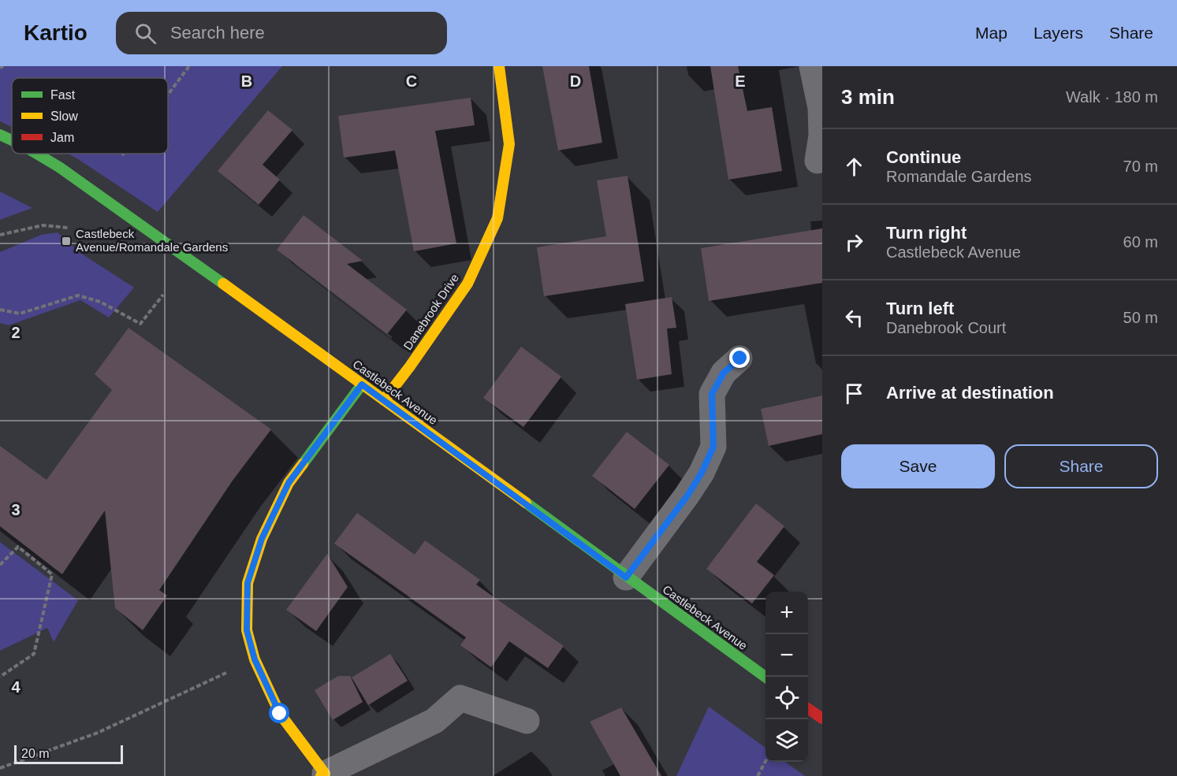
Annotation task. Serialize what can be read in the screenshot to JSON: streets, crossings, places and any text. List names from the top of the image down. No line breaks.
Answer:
{"streets":{"street":["Danebrook Drive","Castlebeck Avenue"]},"crossings":[["Danebrook Drive","Castlebeck Avenue"]],"places":{"transit":["Castlebeck Avenue/Romandale Gardens"]},"legend":["Fast","Slow","Jam"],"scale_bar":"20 m","page":{"header":"Kartio","search":"Search here","nav":["Map","Layers","Share"],"heading":["3 min","Walk · 180 m"],"list":[["Continue","Romandale Gardens","70 m"],["Turn right","Castlebeck Avenue","60 m"],["Turn left","Danebrook Court","50 m"],"Arrive at destination"],"buttons":["Save","Share"],"map_buttons":["+","−"],"scale":"20 m"},"grid":{"columns":["B","C","D","E"],"rows":["2","3","4"]}}
